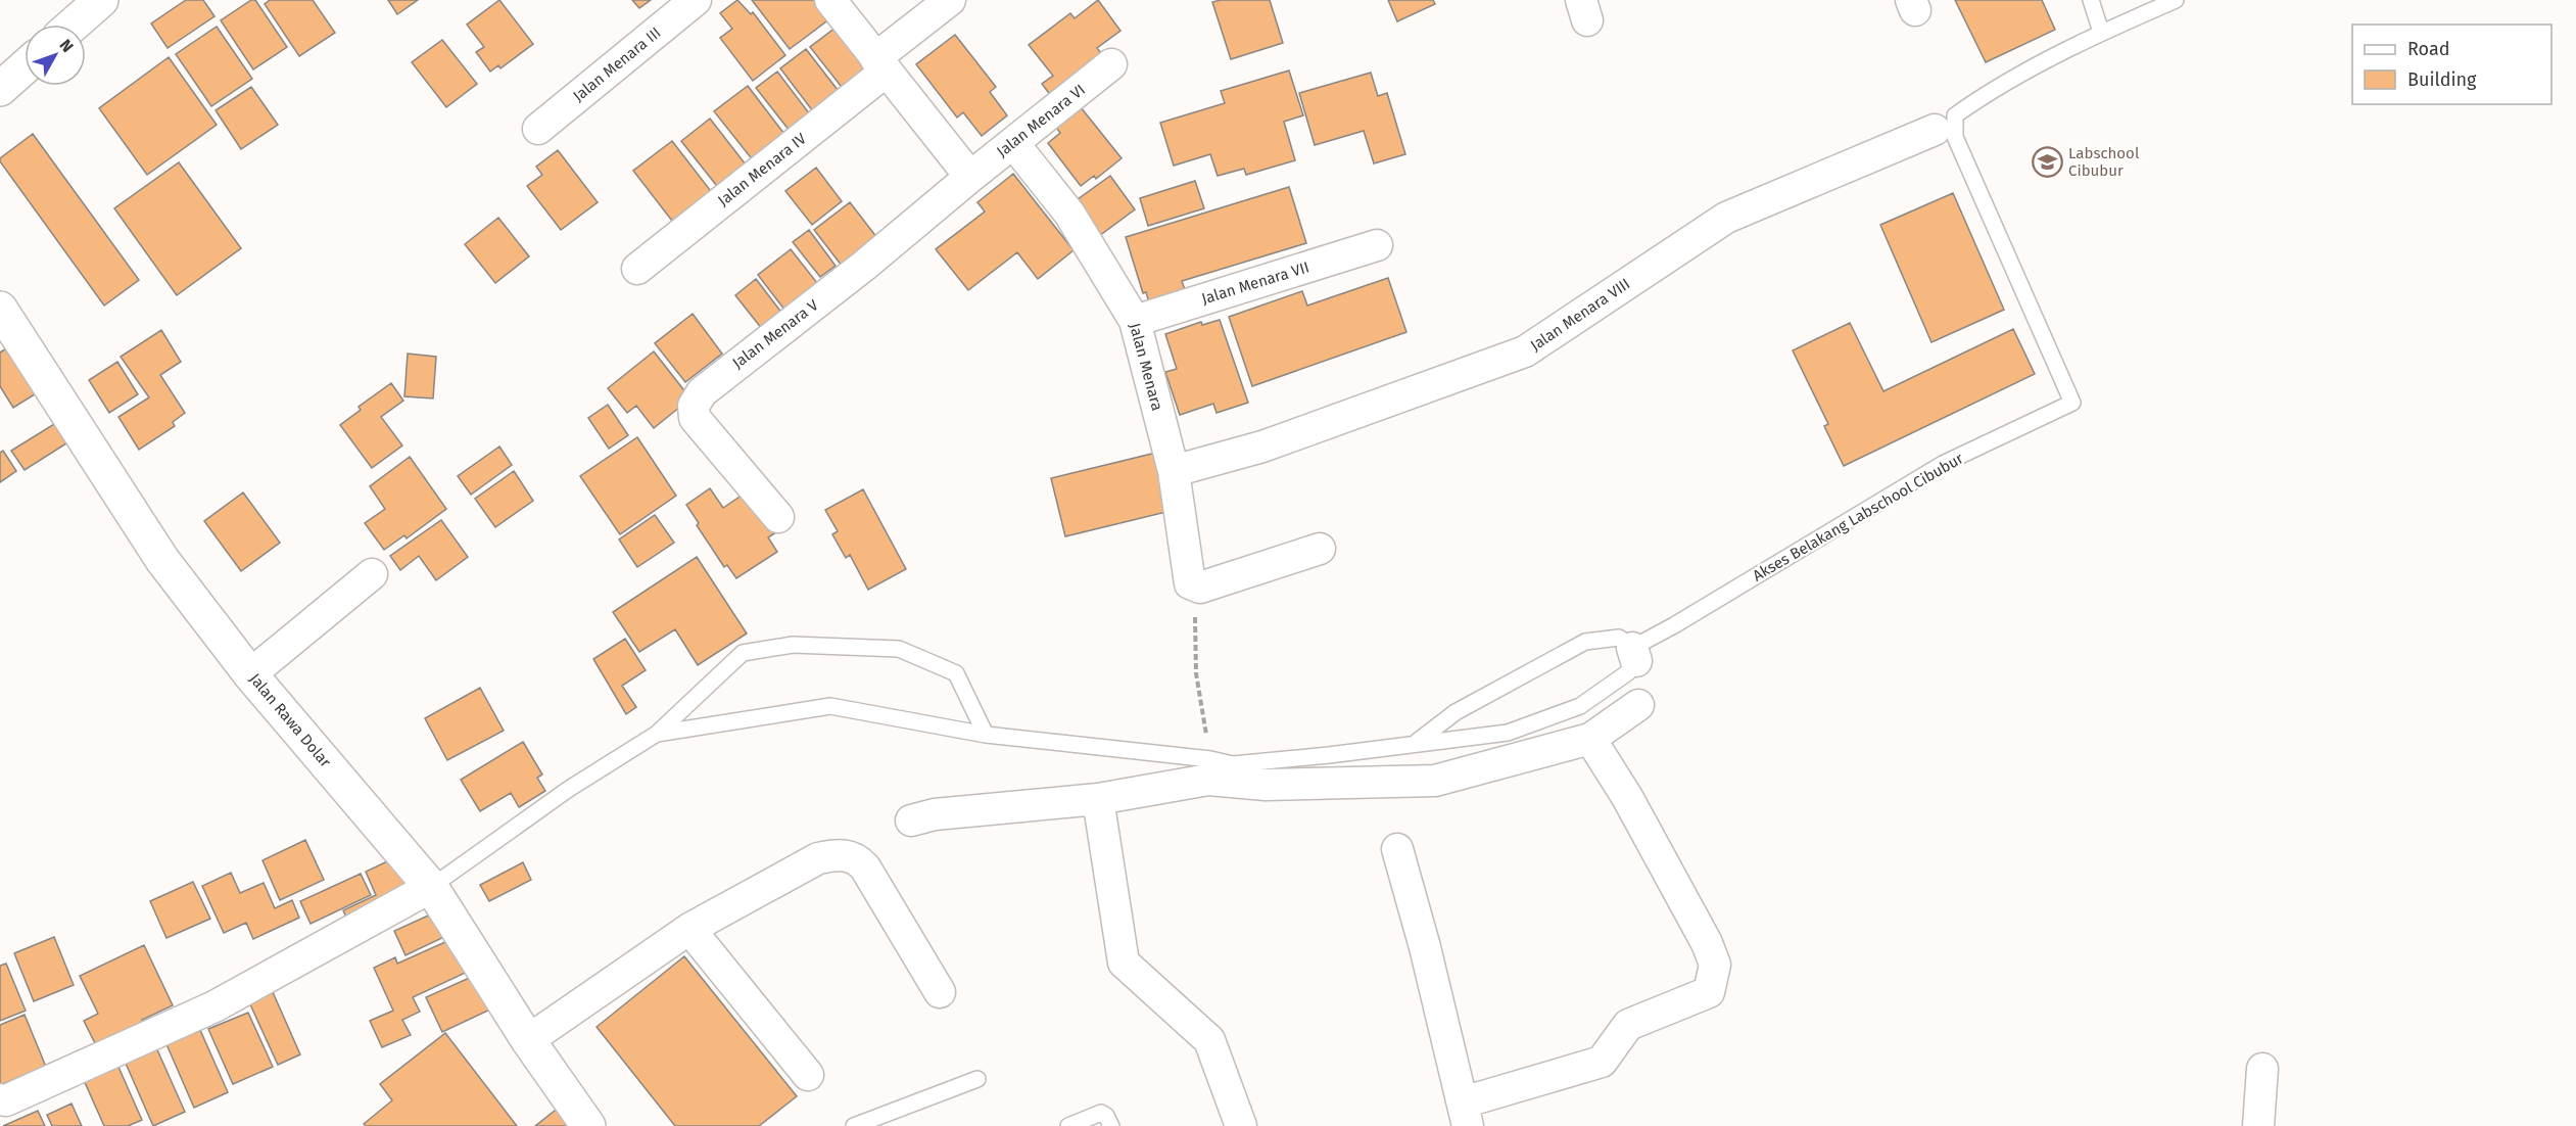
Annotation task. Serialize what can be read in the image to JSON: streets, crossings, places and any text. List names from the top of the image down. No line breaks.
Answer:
{"streets":{"street":["Jalan Menara III","Jalan Menara VI","Jalan Menara IV","Jalan Menara VII","Jalan Menara VIII","Jalan Menara V","Jalan Menara","Jalan Rawa Dolar"],"lane":["Akses Belakang Labschool Cibubur"]},"crossings":[["Jalan Menara VI","Jalan Menara V"],["Jalan Menara VI","Jalan Menara"],["Jalan Menara VII","Jalan Menara"],["Jalan Menara VIII","Jalan Menara"],["Jalan Menara VIII","Akses Belakang Labschool Cibubur"]],"places":{"school or university":["Labschool Cibubur"]},"legend":["Road","Building"],"north":"top right"}
